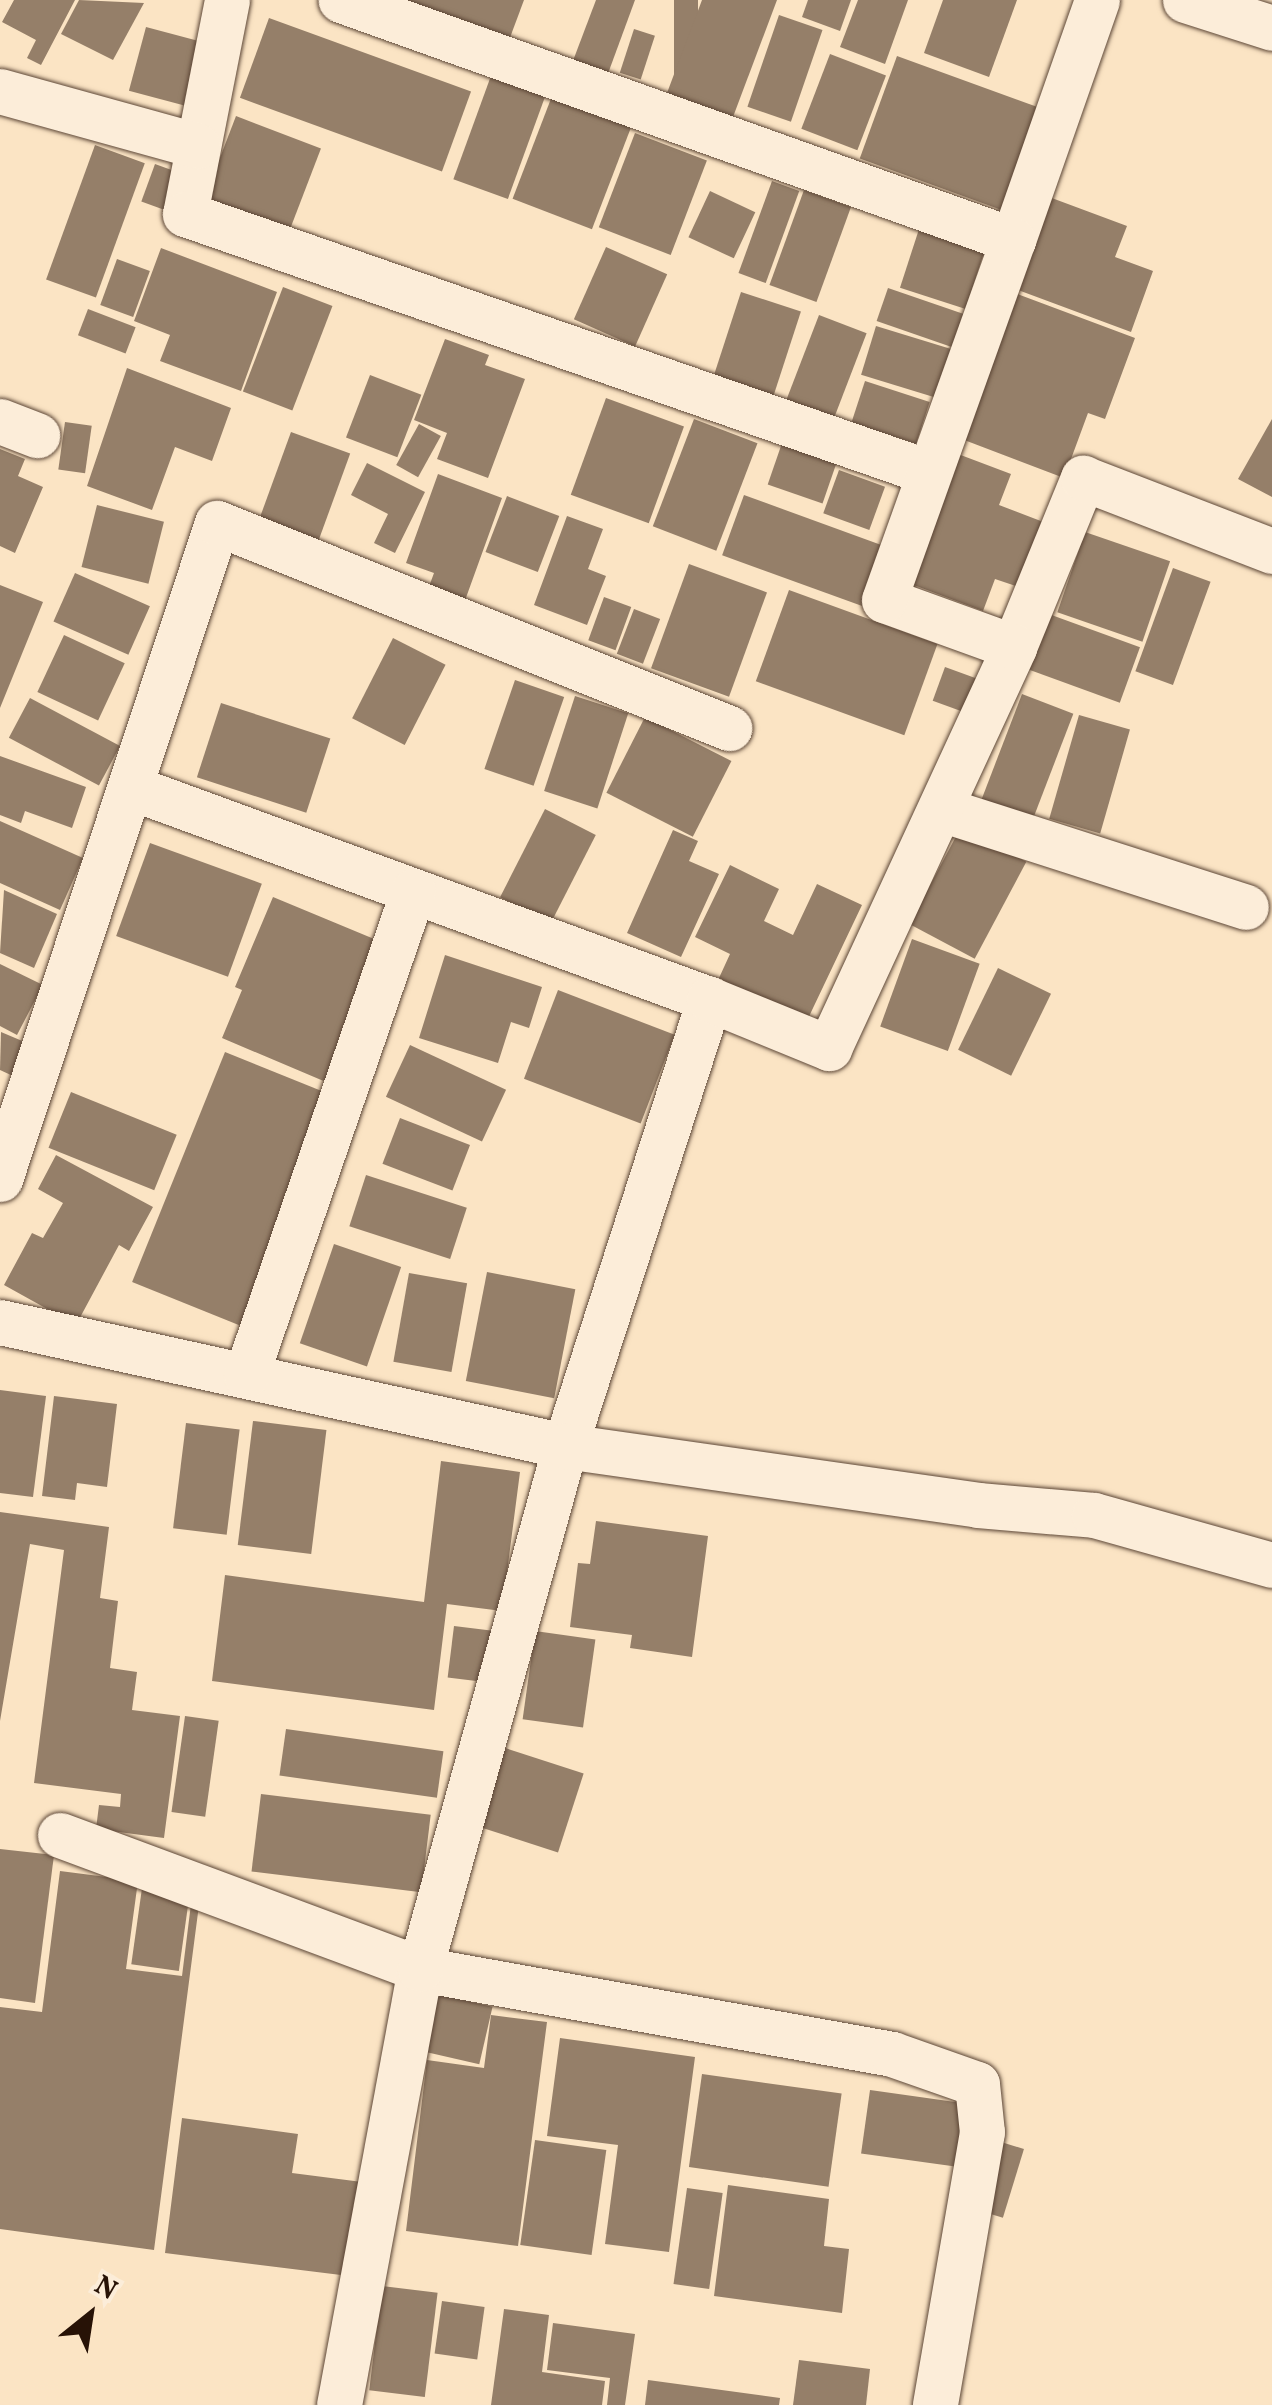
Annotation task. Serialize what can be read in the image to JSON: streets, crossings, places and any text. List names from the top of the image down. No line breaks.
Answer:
{"north":"top right"}
